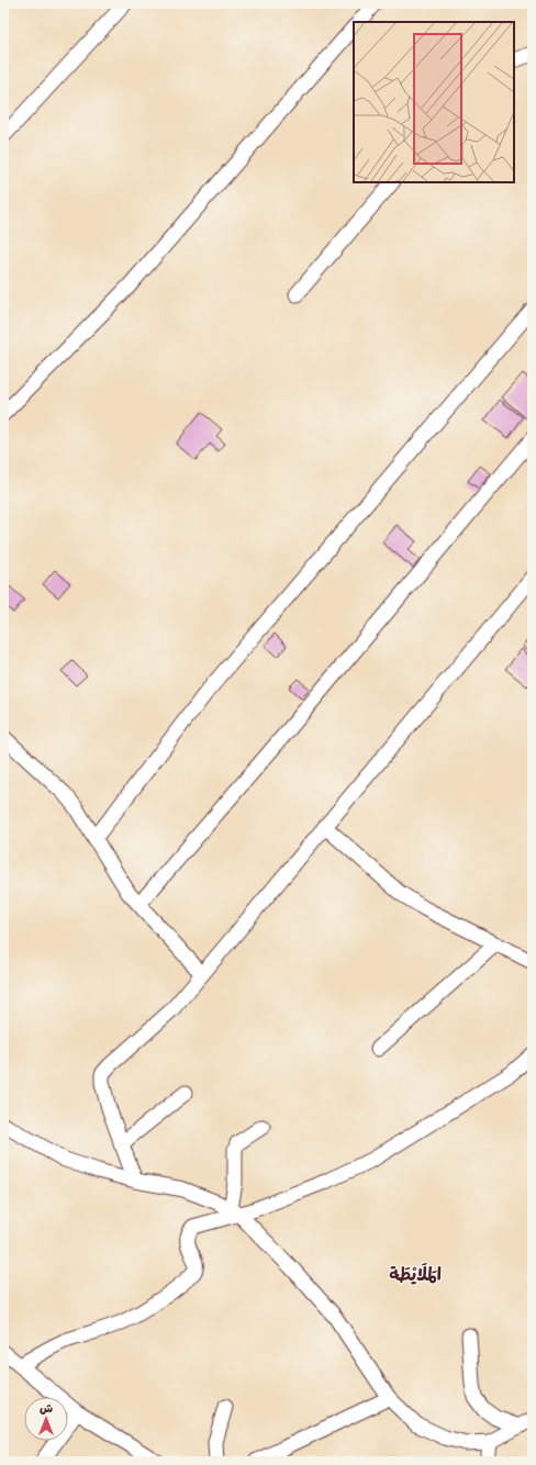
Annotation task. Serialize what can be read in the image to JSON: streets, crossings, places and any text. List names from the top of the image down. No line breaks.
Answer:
{"districts":["المَلَايْطَة"],"north":"top"}
